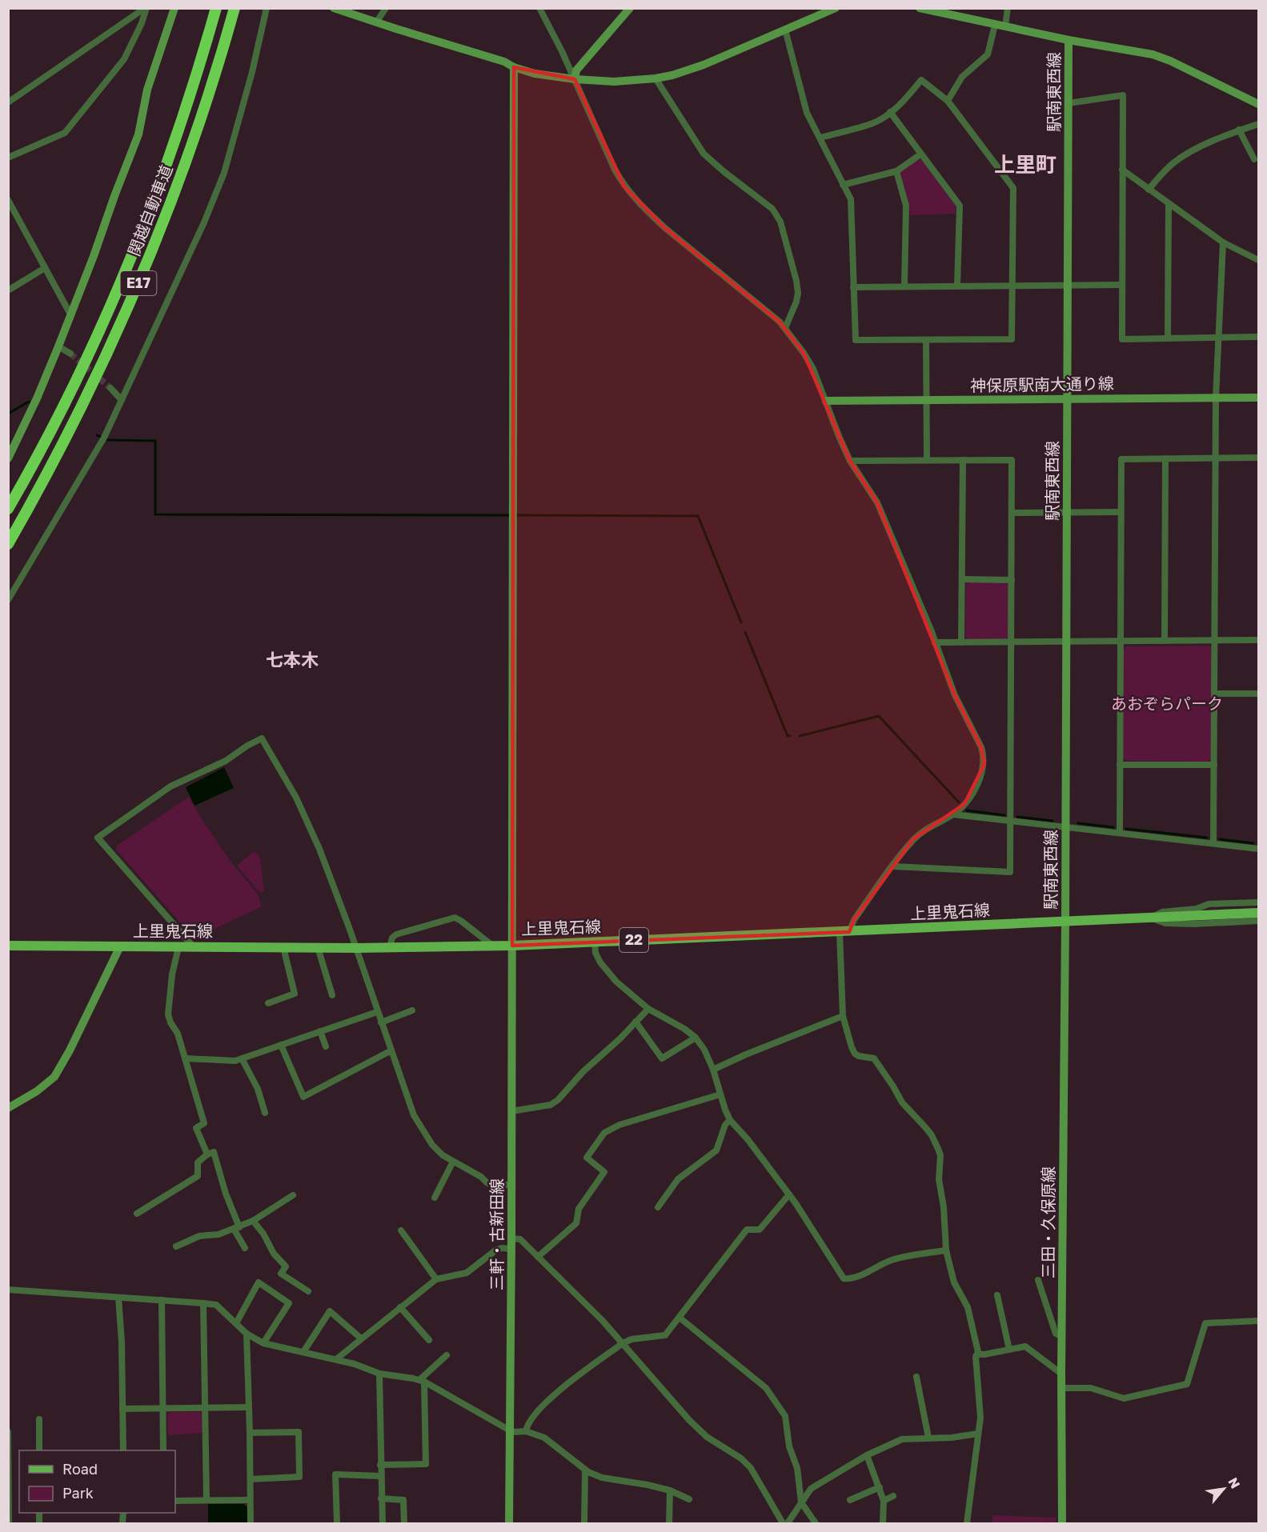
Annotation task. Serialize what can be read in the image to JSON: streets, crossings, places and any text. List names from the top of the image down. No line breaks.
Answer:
{"streets":{"highway":["関越自動車道","E17"],"main road":["上里鬼石線","22"],"street":["駅南東西線","神保原駅南大通り線","三田・久保原線","三軒・古新田線"]},"crossings":[["駅南東西線","神保原駅南大通り線"],["駅南東西線","上里鬼石線"],["駅南東西線","三田・久保原線"],["上里鬼石線","三田・久保原線"],["上里鬼石線","三軒・古新田線"]],"districts":["上里町","七本木"],"parks":["あおぞらパーク"],"legend":["Road","Park"],"north":"top right"}
